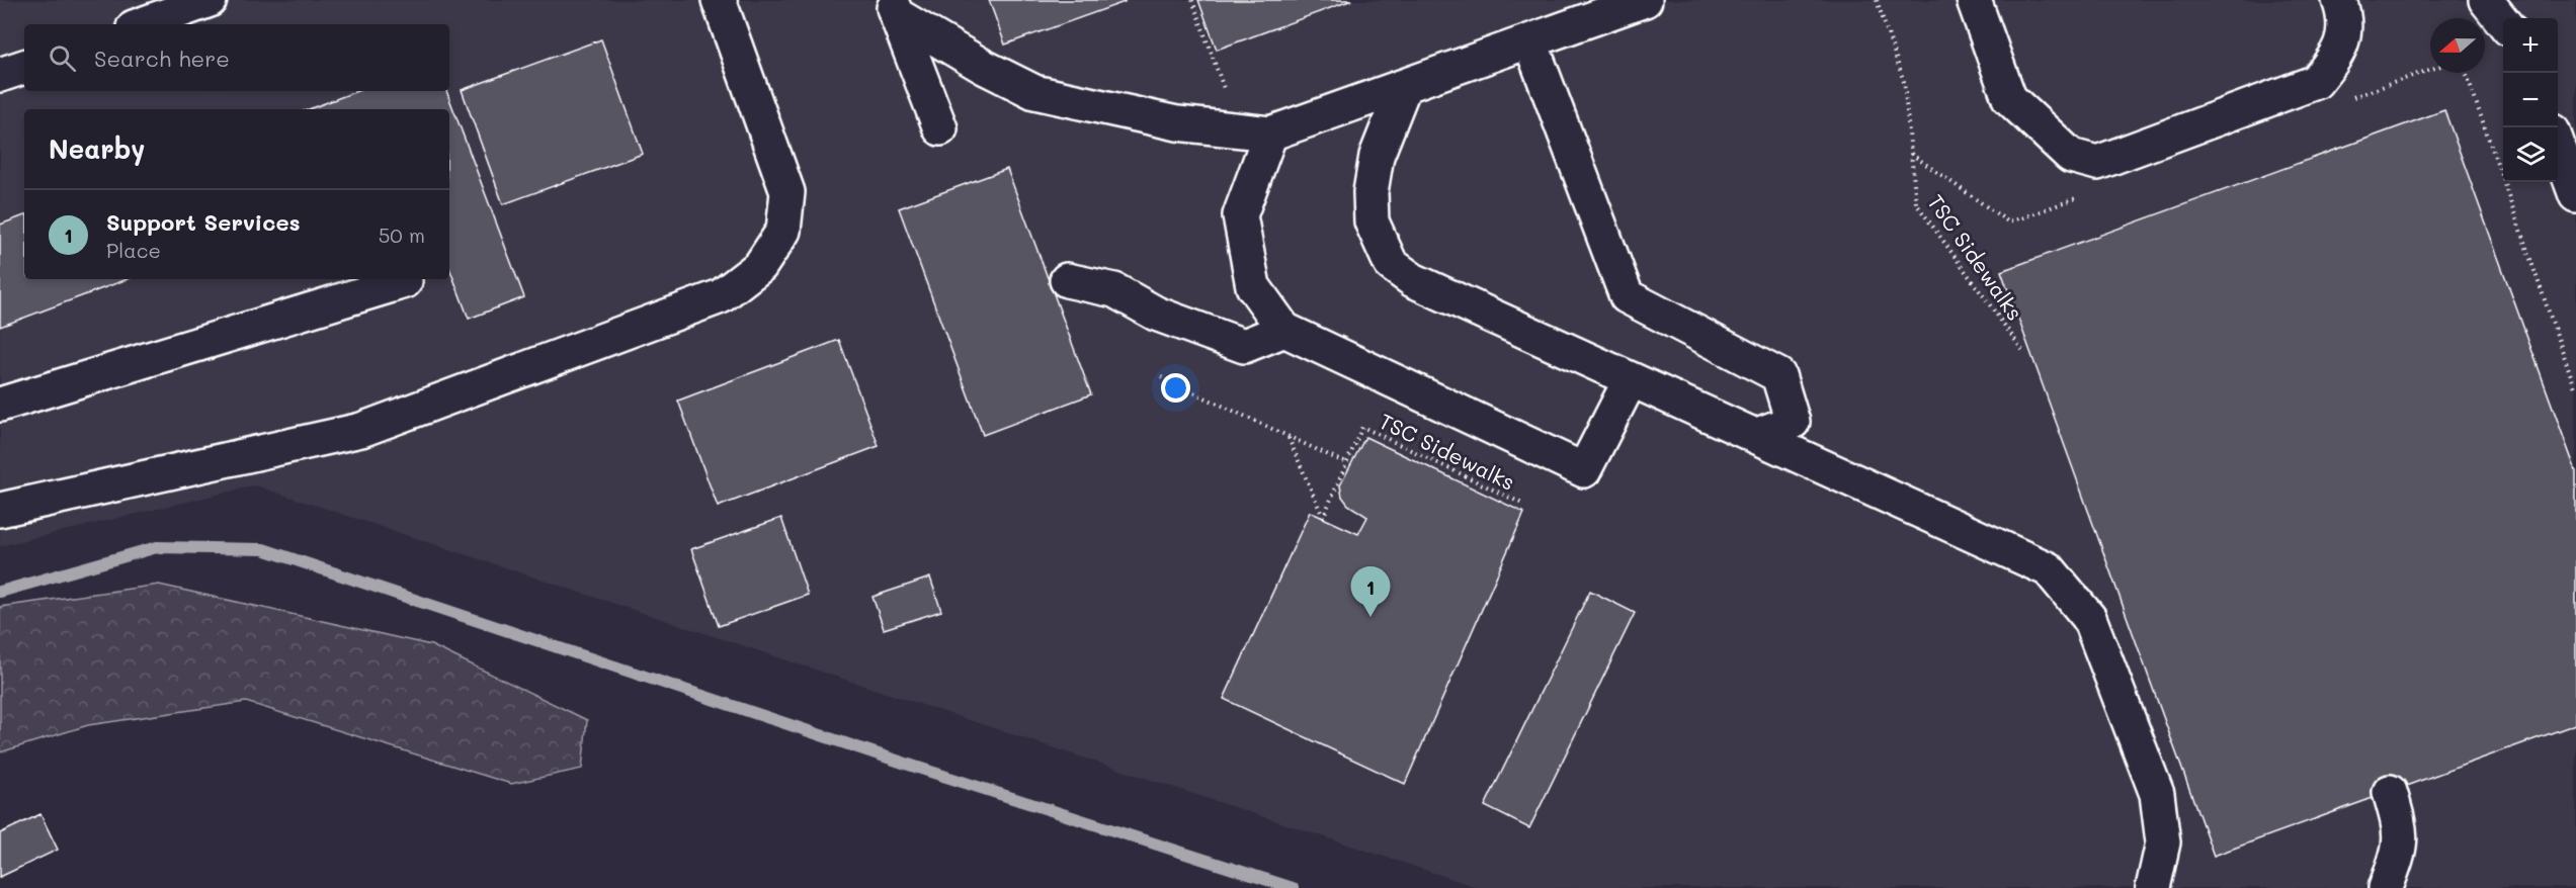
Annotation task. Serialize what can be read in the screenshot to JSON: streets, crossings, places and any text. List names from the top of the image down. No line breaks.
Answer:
{"streets":{"path":["TSC Sidewalks"]},"north":"left","page":{"map_buttons":["+","−"],"search":"Search here","heading":"Nearby","list":[{"mark":"1","name":"Support Services","note":"Place","value":"50 m"}],"pins":"1"}}
